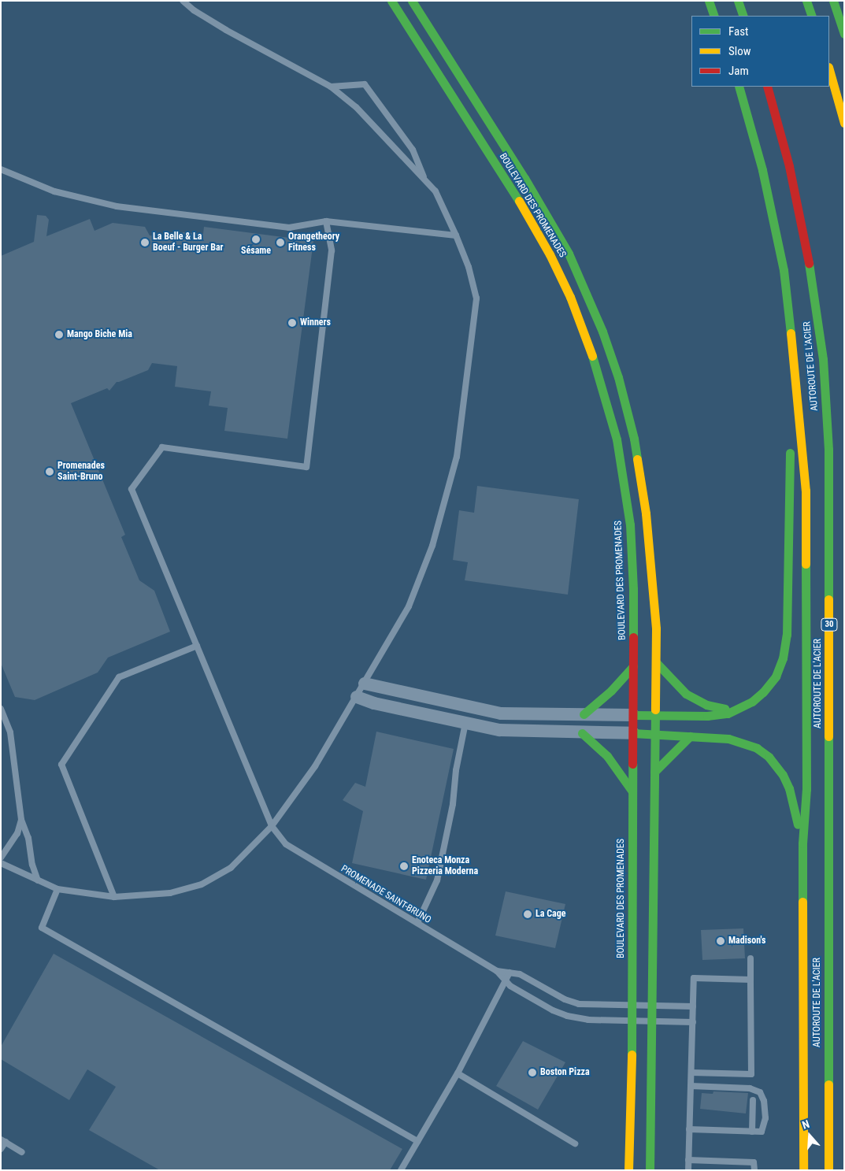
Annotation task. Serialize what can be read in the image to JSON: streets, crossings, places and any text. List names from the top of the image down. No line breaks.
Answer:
{"streets":{"main road":["BOULEVARD DES PROMENADES","AUTOROUTE DE L'ACIER","30"],"lane":["PROMENADE SAINT-BRUNO"]},"crossings":[["BOULEVARD DES PROMENADES","PROMENADE SAINT-BRUNO"]],"places":["Sésame","La Belle & La Boeuf - Burger Bar","Orangetheory Fitness","Winners","Mango Biche Mia","Promenades Saint-Bruno","Enoteca Monza Pizzeria Moderna","La Cage","Madison's","Boston Pizza"],"legend":["Fast","Slow","Jam"],"north":"top"}
